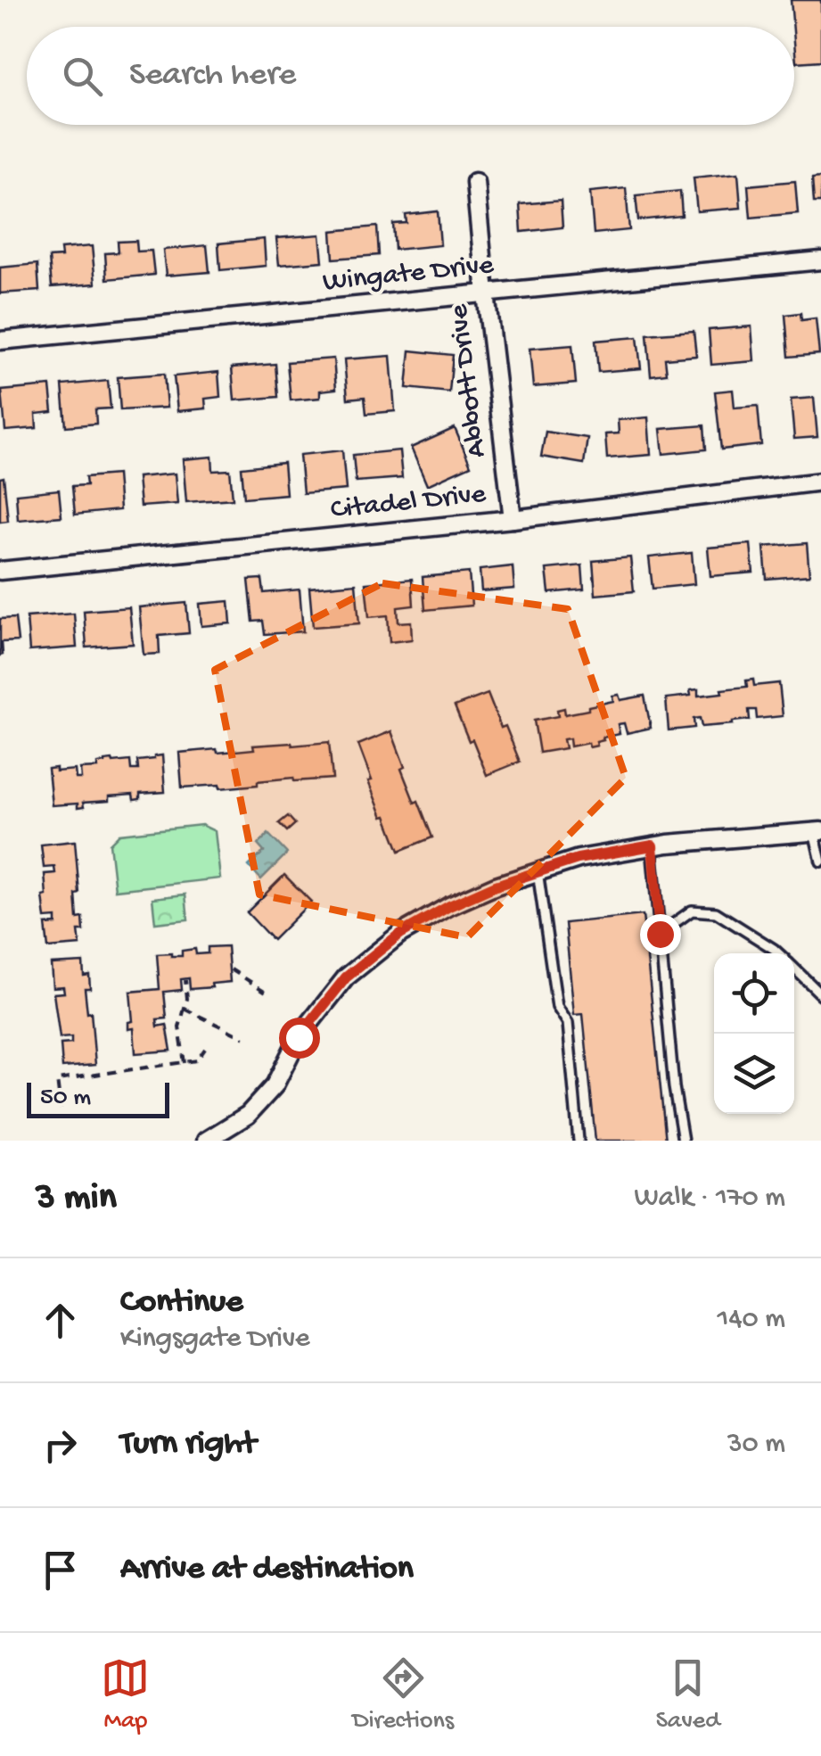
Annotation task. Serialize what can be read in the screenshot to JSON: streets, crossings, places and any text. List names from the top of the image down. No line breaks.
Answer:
{"streets":{"street":["Wingate Drive","Abbott Drive","Citadel Drive"]},"crossings":[["Wingate Drive","Abbott Drive"],["Abbott Drive","Citadel Drive"]],"scale_bar":"50 m","page":{"search":"Search here","scale":"50 m","heading":["3 min","Walk · 170 m"],"list":[["Continue","Kingsgate Drive","140 m"],["Turn right","30 m"],"Arrive at destination"],"nav":["Map","Directions","Saved"]}}
